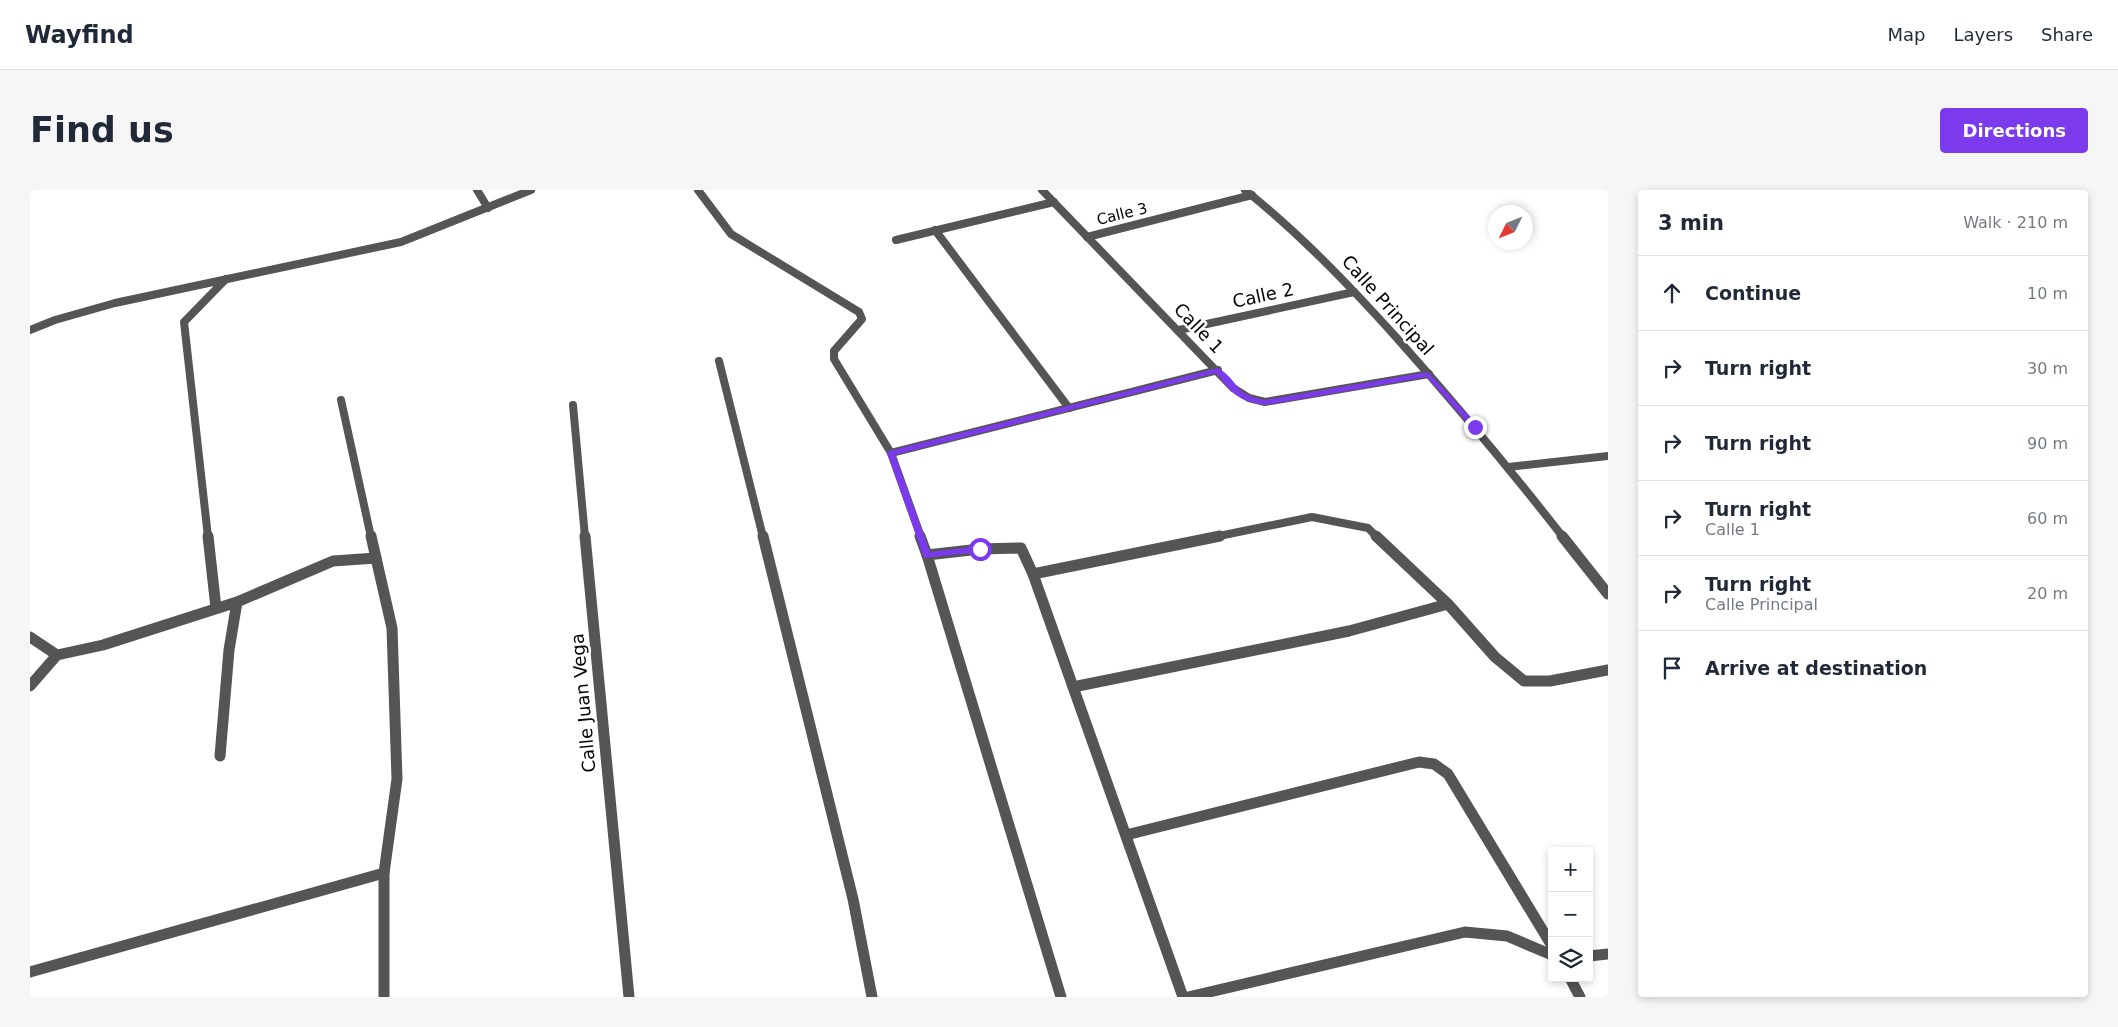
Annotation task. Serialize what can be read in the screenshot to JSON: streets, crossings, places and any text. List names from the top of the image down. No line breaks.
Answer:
{"streets":{"street":["Calle 3","Calle 2","Calle Principal","Calle 1","Calle Juan Vega"]},"crossings":[["Calle 3","Calle Principal"],["Calle 3","Calle 1"],["Calle 2","Calle Principal"],["Calle 2","Calle 1"],["Calle Principal","Calle 1"]],"north":"bottom left","page":{"header":"Wayfind","nav":["Map","Layers","Share"],"buttons":"Directions","title":"Find us","heading":["3 min","Walk · 210 m"],"list":[["Continue","10 m"],["Turn right","30 m"],["Turn right","90 m"],["Turn right","Calle 1","60 m"],["Turn right","Calle Principal","20 m"],"Arrive at destination"],"map_buttons":["+","−"]}}
